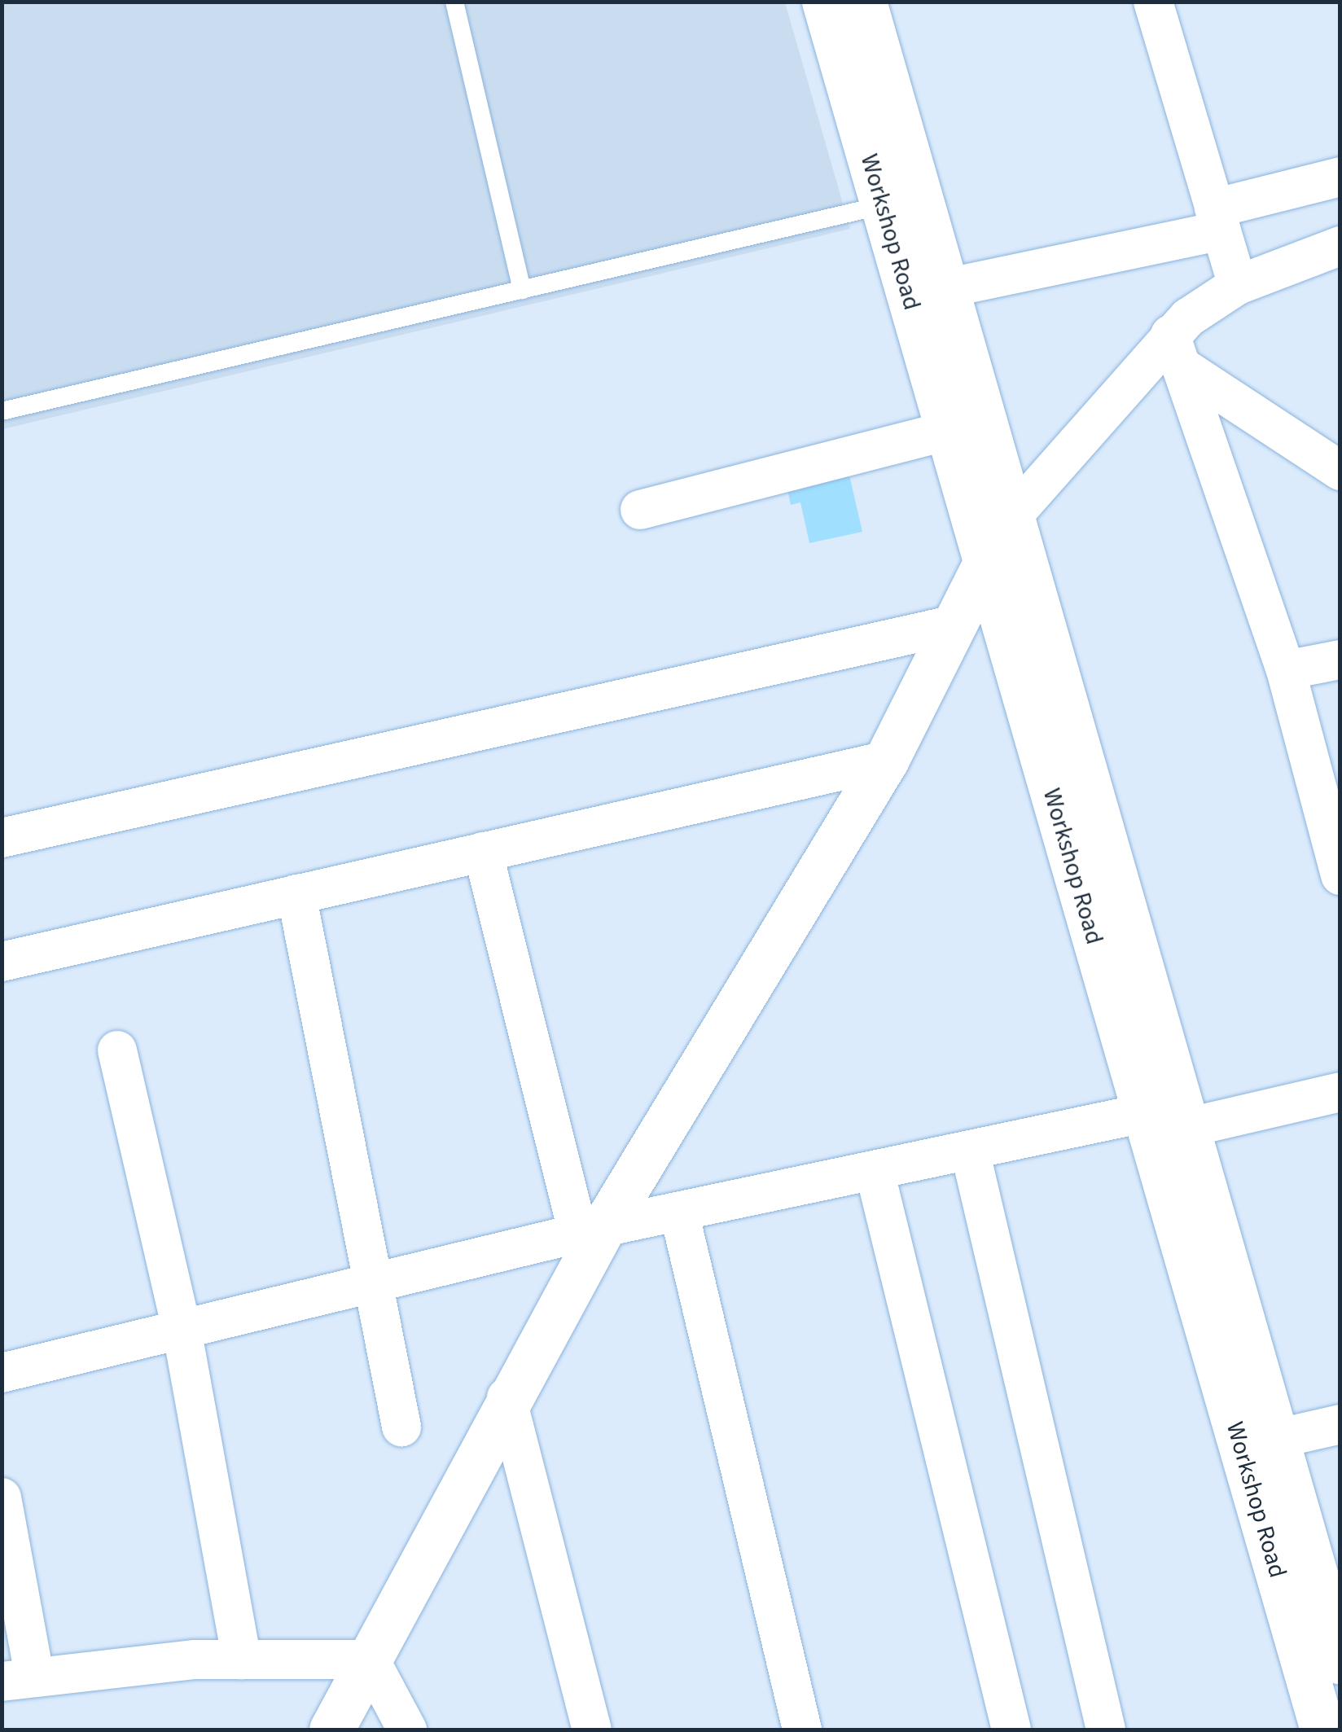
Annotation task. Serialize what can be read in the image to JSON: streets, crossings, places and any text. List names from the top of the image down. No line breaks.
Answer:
{"streets":{"main road":["Workshop Road"]}}
